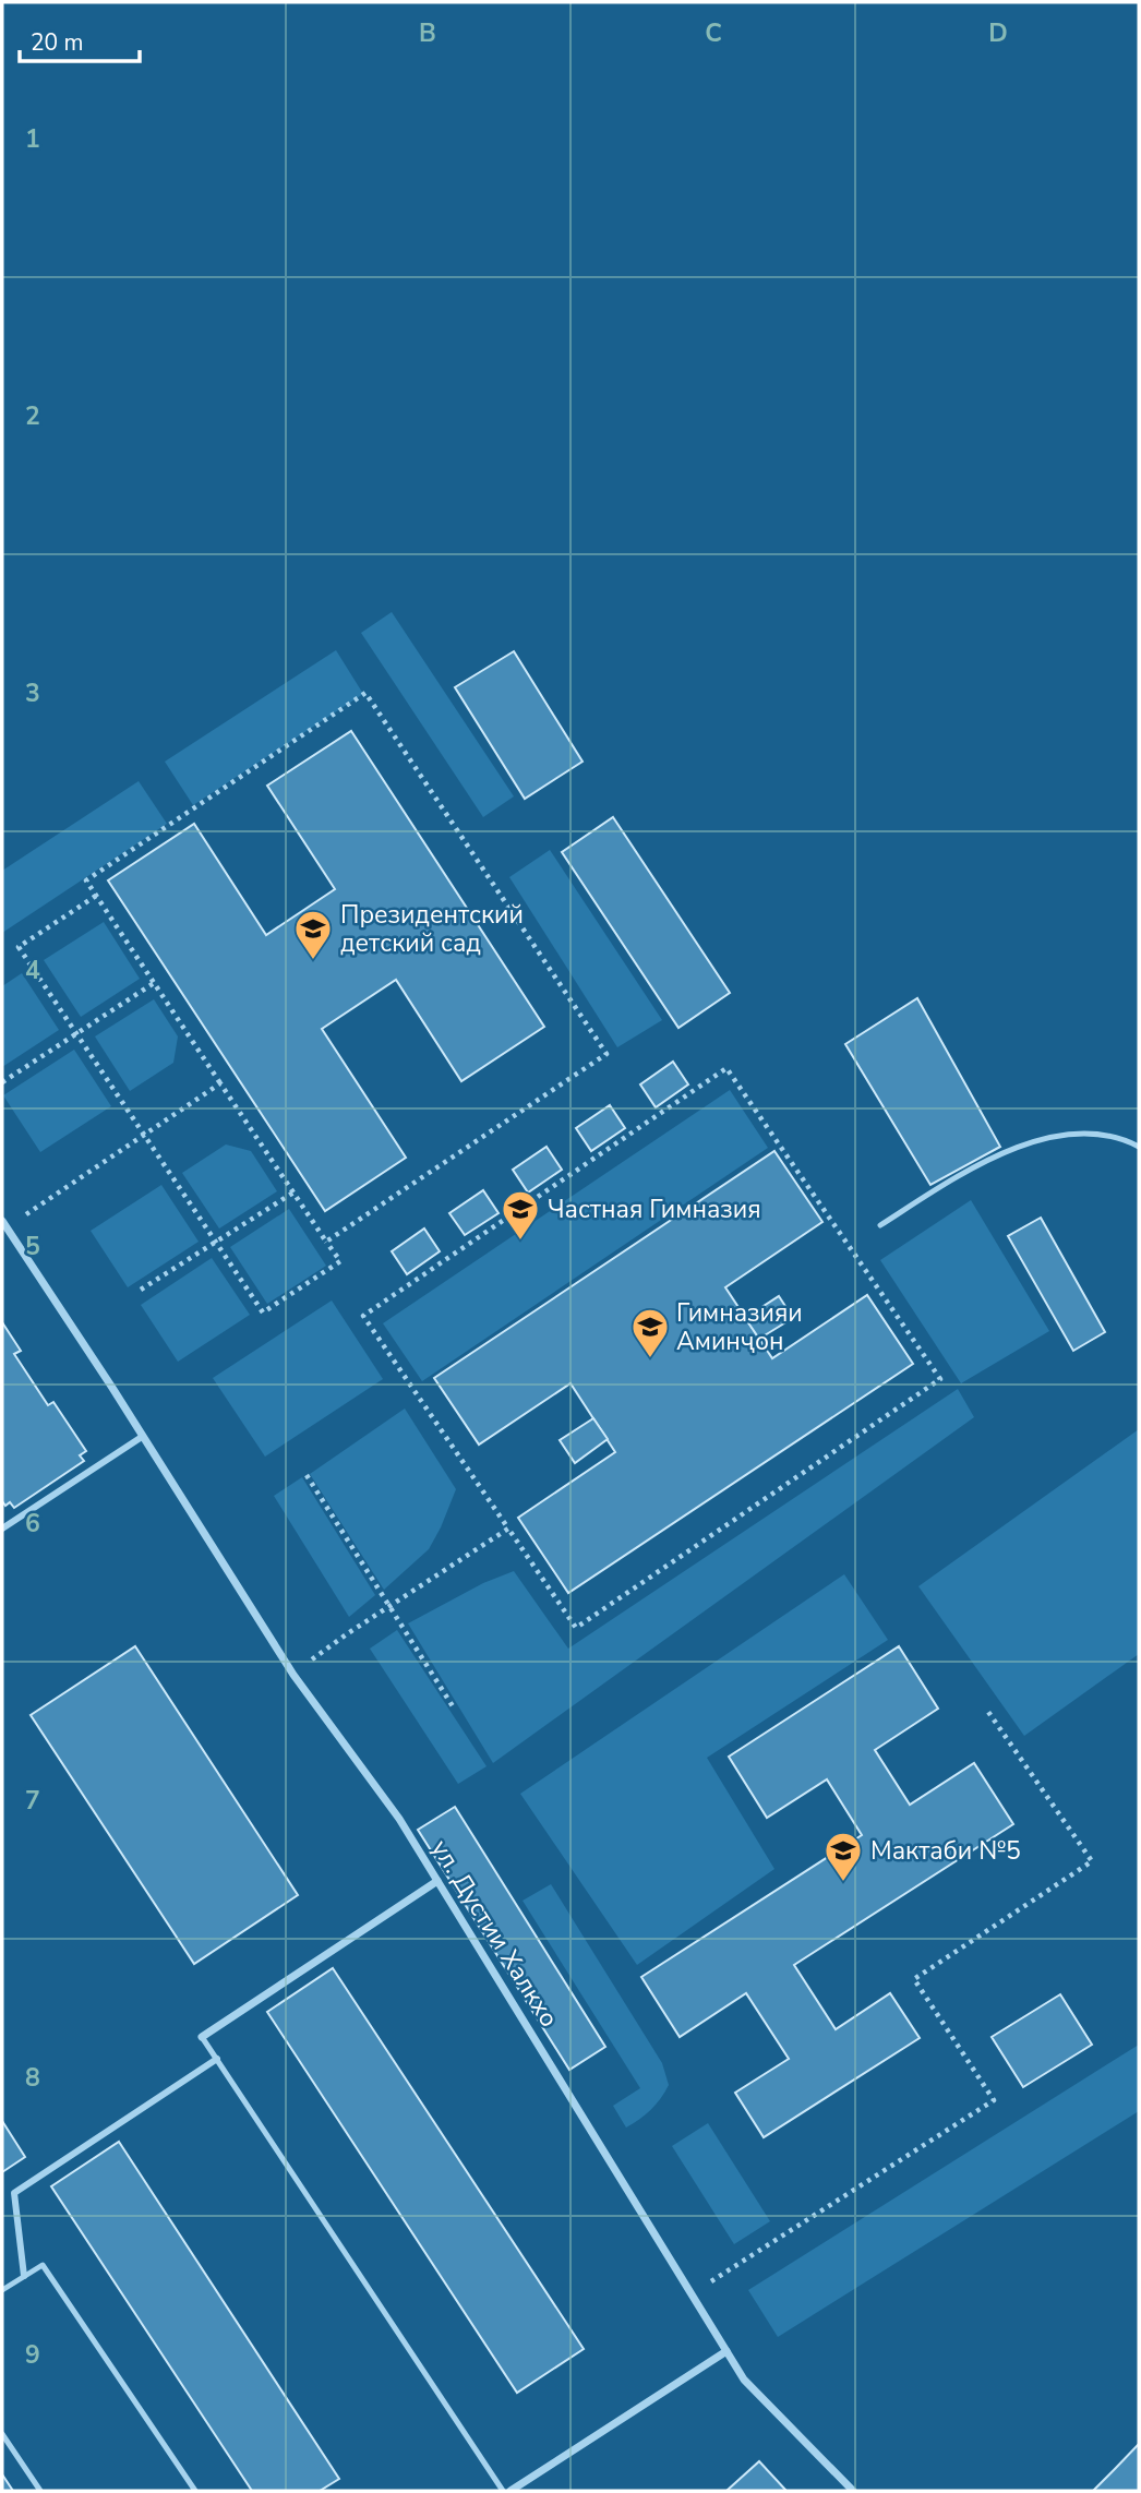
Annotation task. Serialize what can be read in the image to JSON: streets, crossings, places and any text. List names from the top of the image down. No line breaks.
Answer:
{"streets":{"street":["ул. Дустии Халкхо"]},"places":{"school or university":["Президентский детский сад","Частная Гимназия","Гимназияи Аминҷон","Мактаби №5"]},"scale_bar":"20 m","grid":{"columns":["B","C","D"],"rows":["1","2","3","4","5","6","7","8","9"]}}
